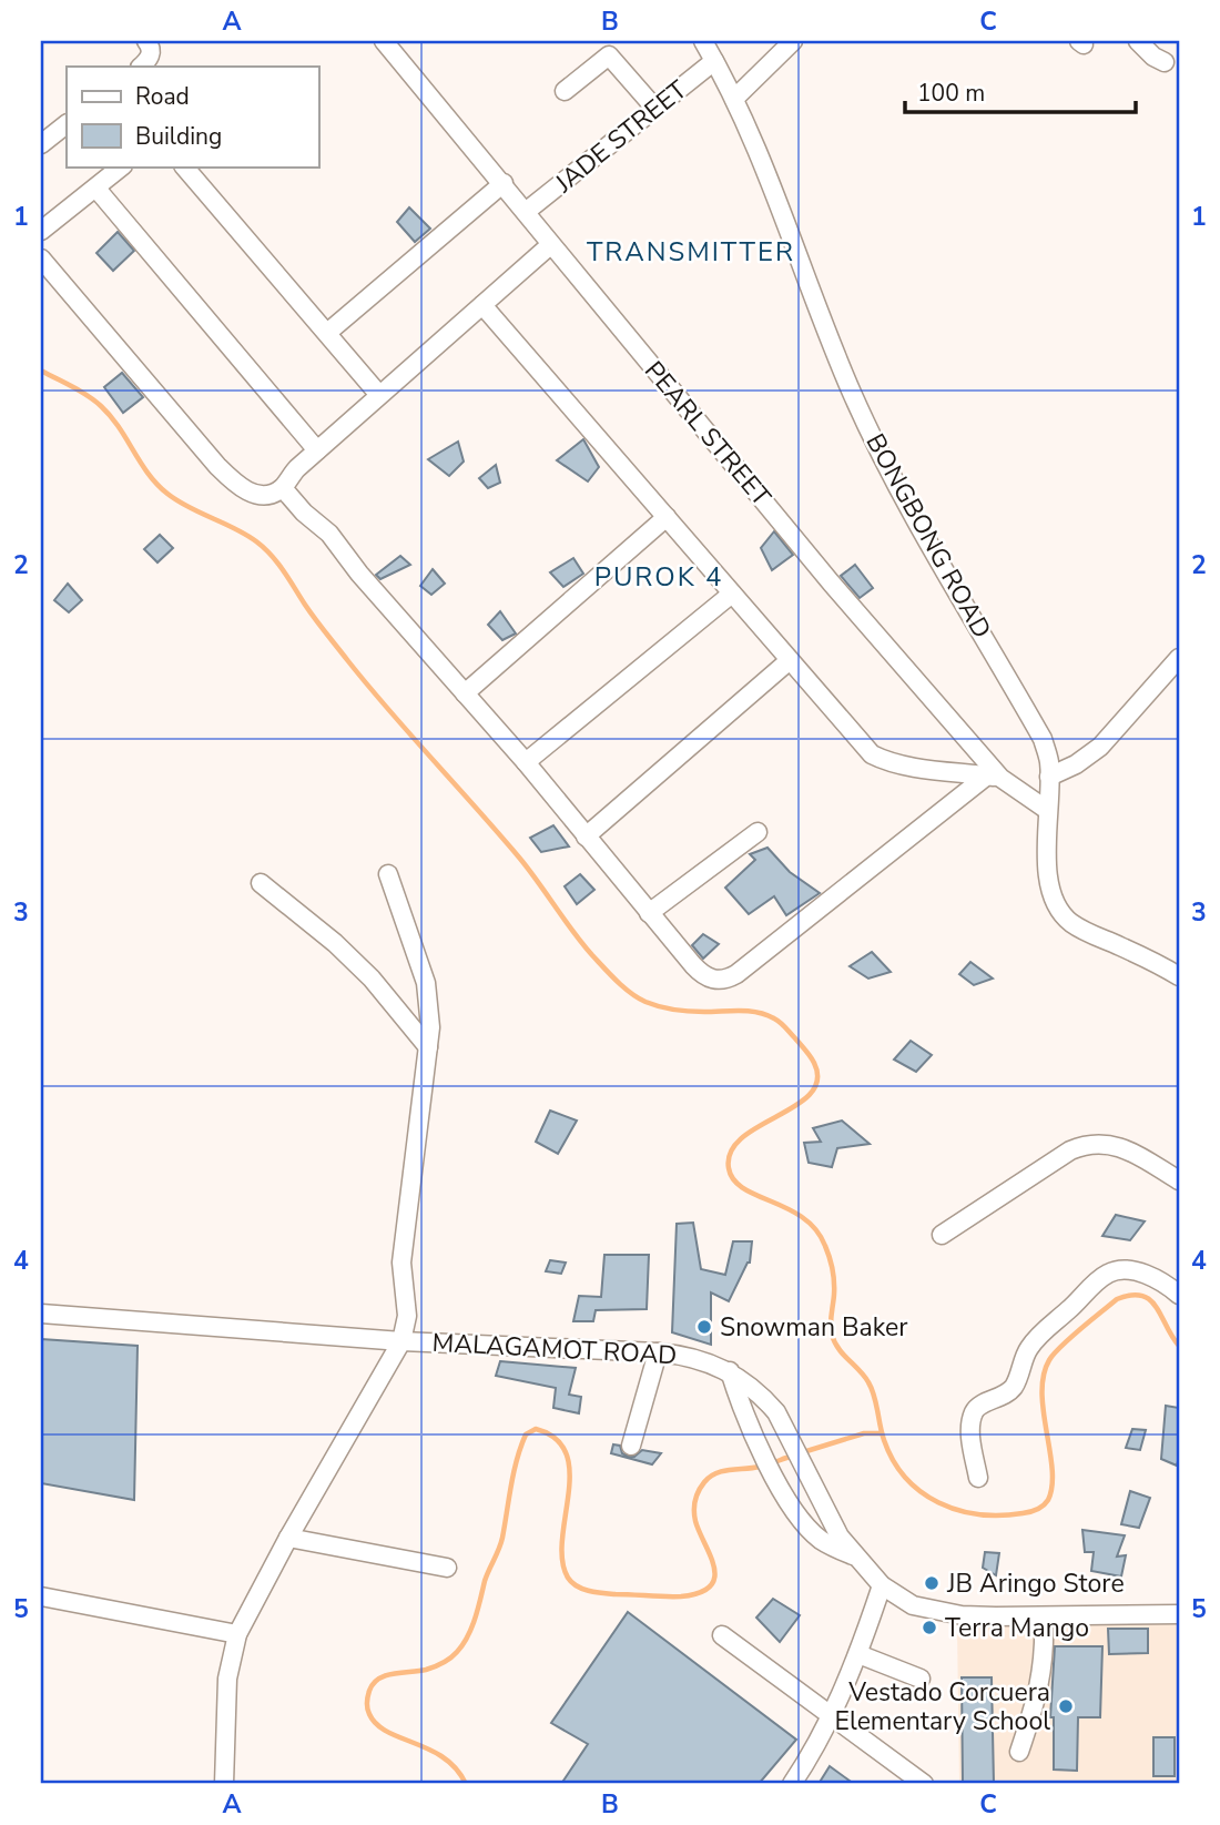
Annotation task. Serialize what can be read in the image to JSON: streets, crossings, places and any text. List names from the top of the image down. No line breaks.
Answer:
{"streets":{"street":["JADE STREET","PEARL STREET","BONGBONG ROAD","MALAGAMOT ROAD"]},"crossings":[["JADE STREET","PEARL STREET"],["JADE STREET","BONGBONG ROAD"],["PEARL STREET","BONGBONG ROAD"]],"districts":["TRANSMITTER","PUROK 4"],"places":["Snowman Baker","JB Aringo Store","Terra Mango","Vestado Corcuera Elementary School"],"legend":["Road","Building"],"scale_bar":"100 m","grid":{"columns":["A","B","C"],"rows":["1","2","3","4","5"]}}
